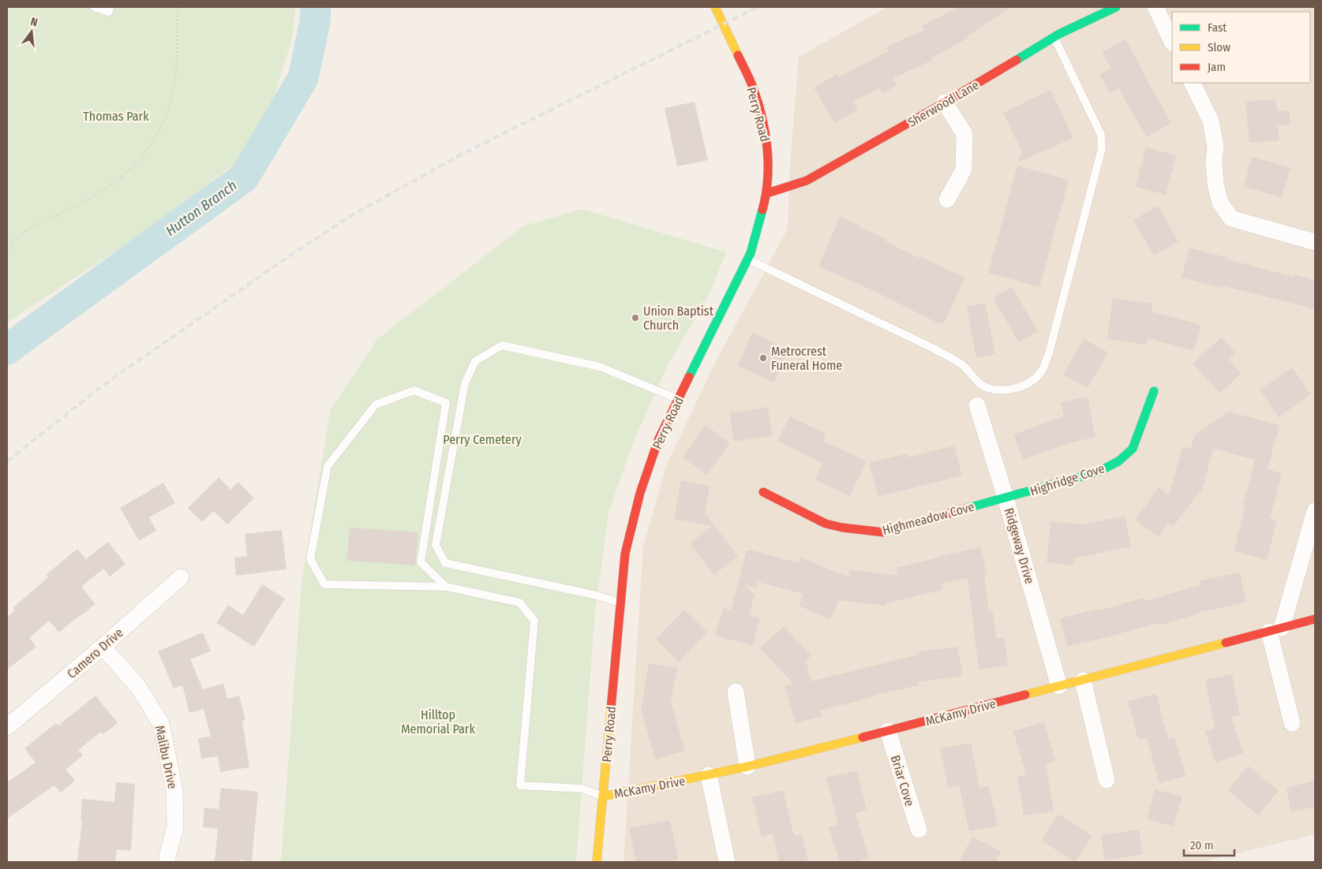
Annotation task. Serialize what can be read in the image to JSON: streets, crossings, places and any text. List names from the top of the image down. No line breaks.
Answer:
{"streets":{"street":["Sherwood Lane","Perry Road","Highridge Cove","Highmeadow Cove","Ridgeway Drive","Camero Drive","McKamy Drive","Malibu Drive","Briar Cove"]},"crossings":[["Sherwood Lane","Perry Road"],["Perry Road","McKamy Drive"],["Highridge Cove","Highmeadow Cove"],["Highridge Cove","Ridgeway Drive"],["Highmeadow Cove","Ridgeway Drive"],["Ridgeway Drive","McKamy Drive"],["Camero Drive","Malibu Drive"],["McKamy Drive","Briar Cove"]],"water":["Hutton Branch"],"parks":["Thomas Park","Perry Cemetery","Hilltop Memorial Park"],"places":["Union Baptist Church","Metrocrest Funeral Home"],"legend":["Fast","Slow","Jam"],"scale_bar":"20 m","north":"top"}
